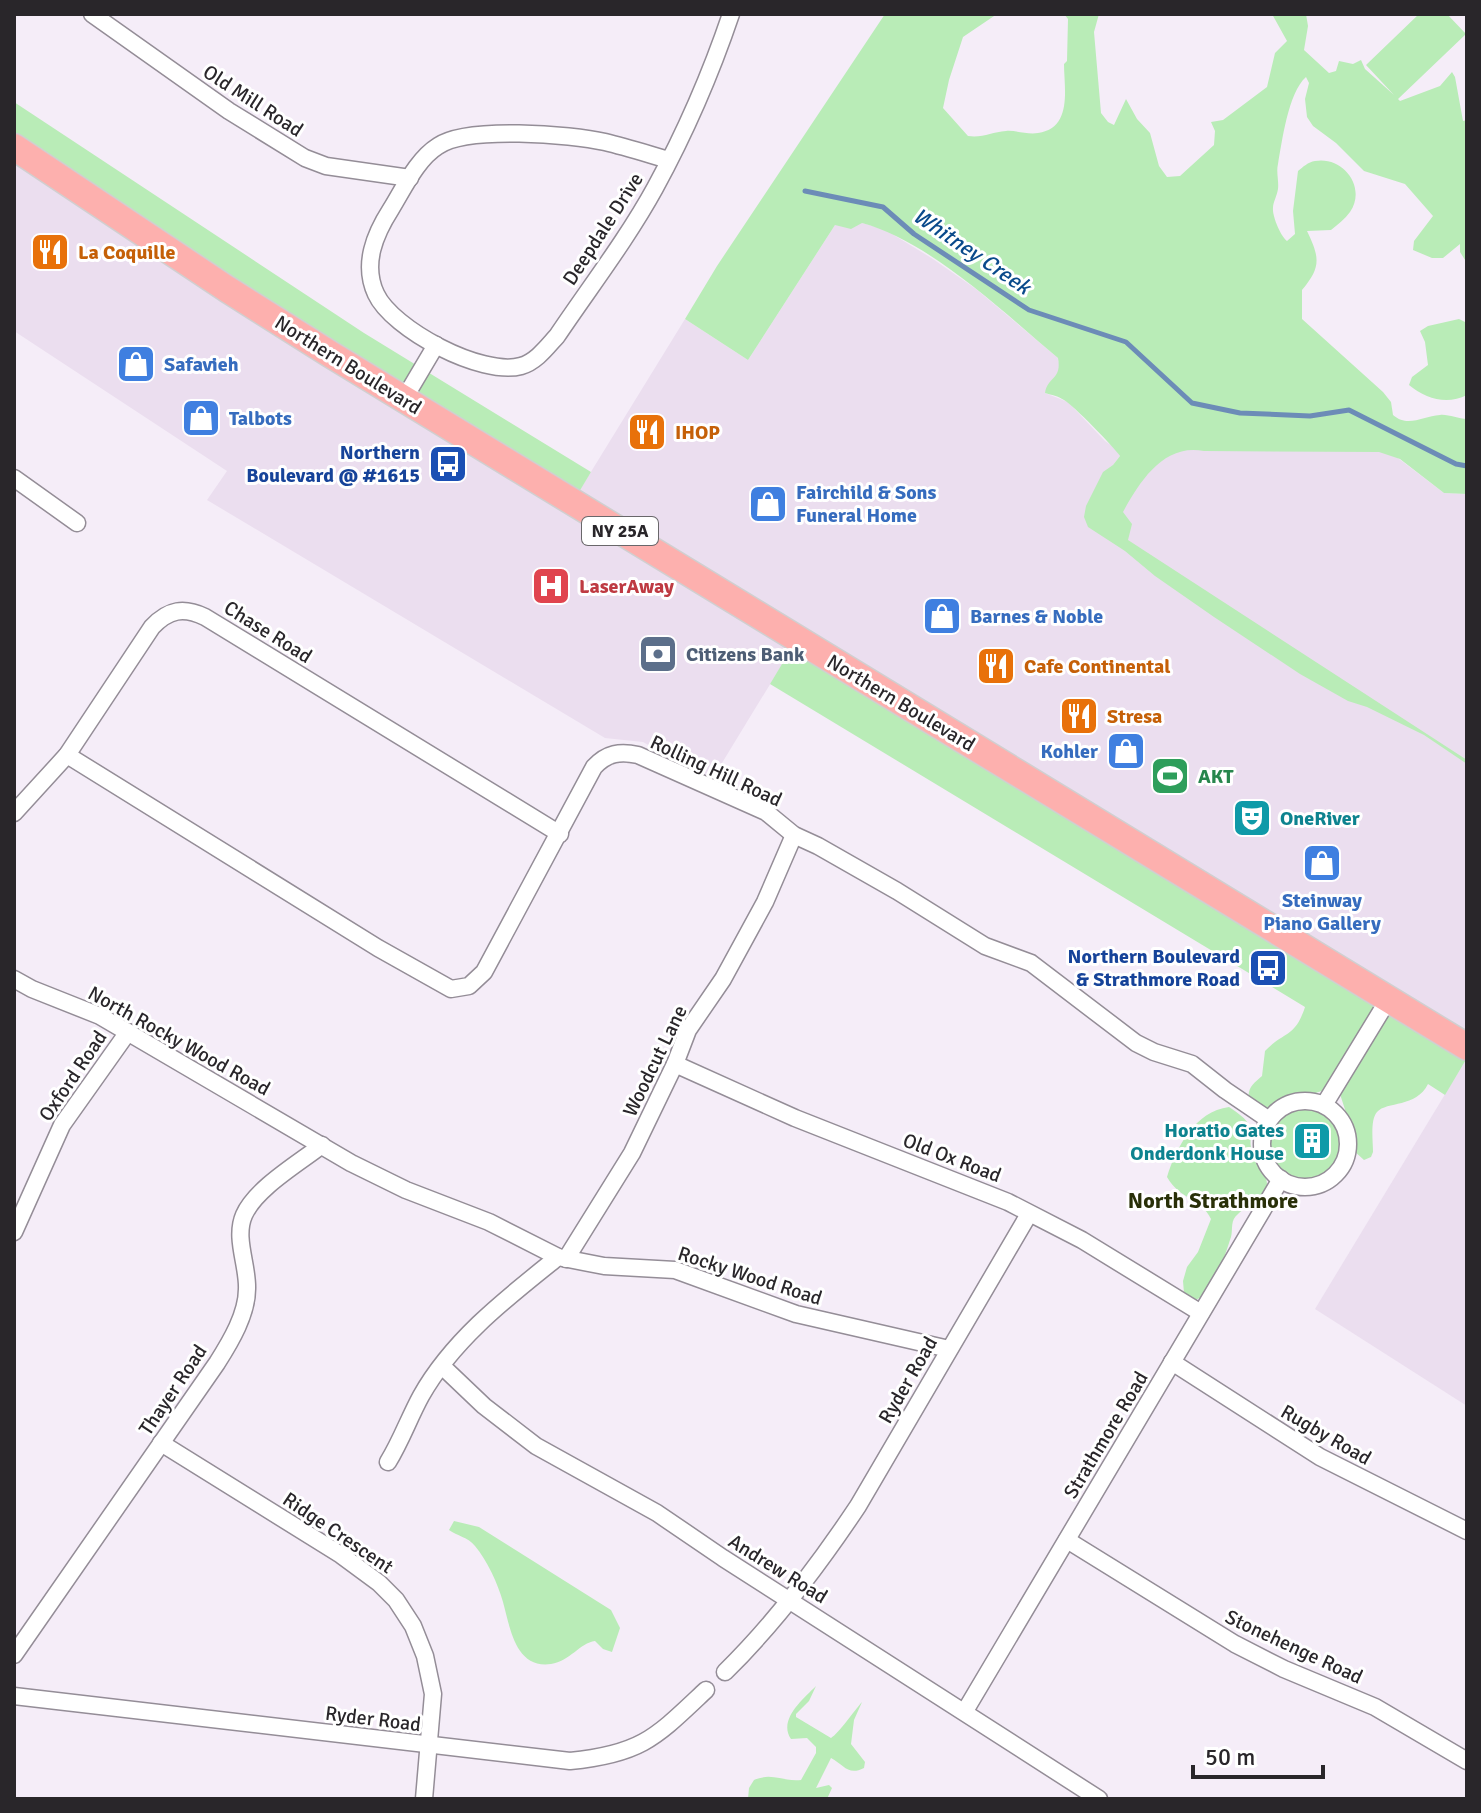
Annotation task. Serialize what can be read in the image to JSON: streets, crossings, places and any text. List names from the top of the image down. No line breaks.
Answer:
{"streets":{"main road":["Northern Boulevard","NY 25A"],"street":["Old Mill Road","Deepdale Drive","Chase Road","Rolling Hill Road","North Rocky Wood Road","Woodcut Lane","Oxford Road","Old Ox Road","Rocky Wood Road","Ryder Road","Thayer Road","Strathmore Road","Rugby Road","Ridge Crescent","Andrew Road","Stonehenge Road"]},"crossings":[["Old Mill Road","Deepdale Drive"],["Chase Road","Rolling Hill Road"],["Rolling Hill Road","Woodcut Lane"],["Rolling Hill Road","Strathmore Road"],["North Rocky Wood Road","Oxford Road"],["North Rocky Wood Road","Rocky Wood Road"],["North Rocky Wood Road","Thayer Road"],["Woodcut Lane","Old Ox Road"],["Woodcut Lane","Rocky Wood Road"],["Woodcut Lane","Andrew Road"],["Old Ox Road","Ryder Road"],["Old Ox Road","Strathmore Road"],["Rocky Wood Road","Ryder Road"],["Rocky Wood Road","Thayer Road"],["Ryder Road","Ridge Crescent"],["Ryder Road","Andrew Road"],["Thayer Road","Ridge Crescent"],["Strathmore Road","Rugby Road"],["Strathmore Road","Andrew Road"],["Strathmore Road","Stonehenge Road"]],"districts":["North Strathmore"],"water":["Whitney Creek"],"places":{"restaurant":["La Coquille","IHOP","Cafe Continental","Stresa"],"shop":["Safavieh","Talbots","Fairchild & Sons Funeral Home","Barnes & Noble","Kohler","Steinway Piano Gallery"],"bus stop":["Northern Boulevard @ #1615","Northern Boulevard & Strathmore Road"],"hospital":["LaserAway"],"bank":["Citizens Bank"],"sports":["AKT"],"theatre":["OneRiver"],"building":["Horatio Gates Onderdonk House"]},"scale_bar":"50 m"}
